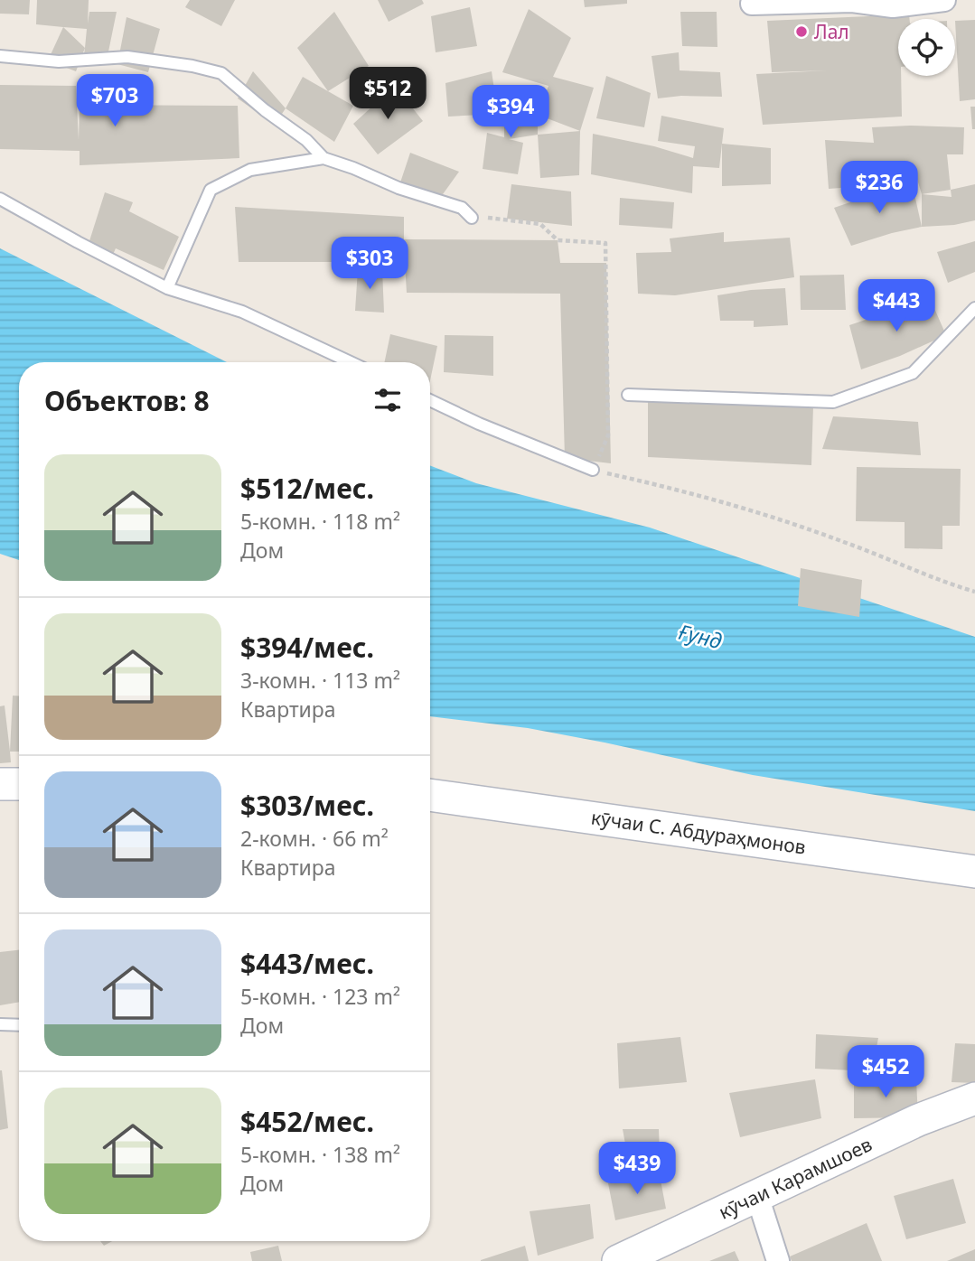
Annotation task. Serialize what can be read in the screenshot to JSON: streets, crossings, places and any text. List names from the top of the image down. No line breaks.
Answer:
{"streets":{"street":["кӯчаи С. Абдураҳмонов","кӯчаи Карамшоев"]},"water":["Ғунд"],"places":["Лал"],"page":{"price":["$512","$703","$394","$236","$303","$443","$452","$439"],"heading":"Объектов: 8","list":[{"name":"$512/мес.","note":"5-комн. · 118 m² · Дом"},{"name":"$394/мес.","note":"3-комн. · 113 m² · Квартира"},{"name":"$303/мес.","note":"2-комн. · 66 m² · Квартира"},{"name":"$443/мес.","note":"5-комн. · 123 m² · Дом"},{"name":"$452/мес.","note":"5-комн. · 138 m² · Дом"}]}}
